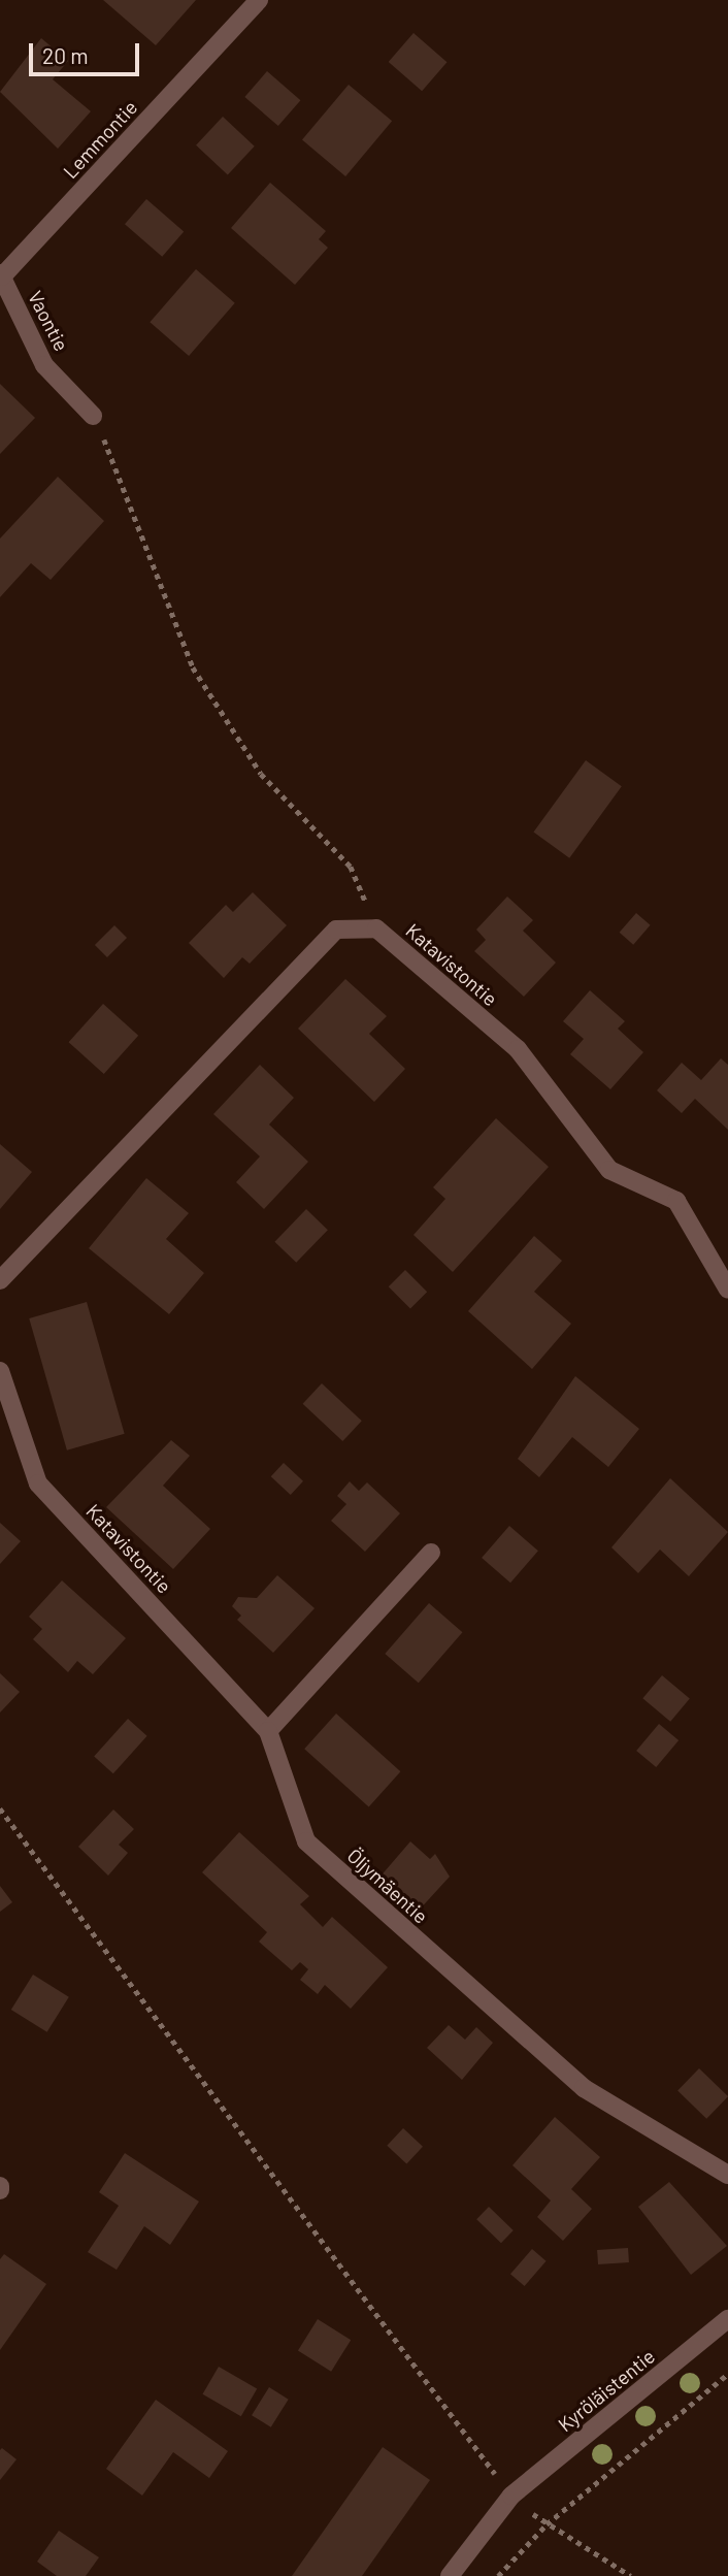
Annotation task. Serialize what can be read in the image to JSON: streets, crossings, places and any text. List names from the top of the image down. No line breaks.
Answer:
{"streets":{"street":["Lemmontie","Vaontie","Katavistontie","Öljymäentie","Kyröläistentie"]},"crossings":[["Lemmontie","Vaontie"],["Katavistontie","Öljymäentie"]],"scale_bar":"20 m"}
